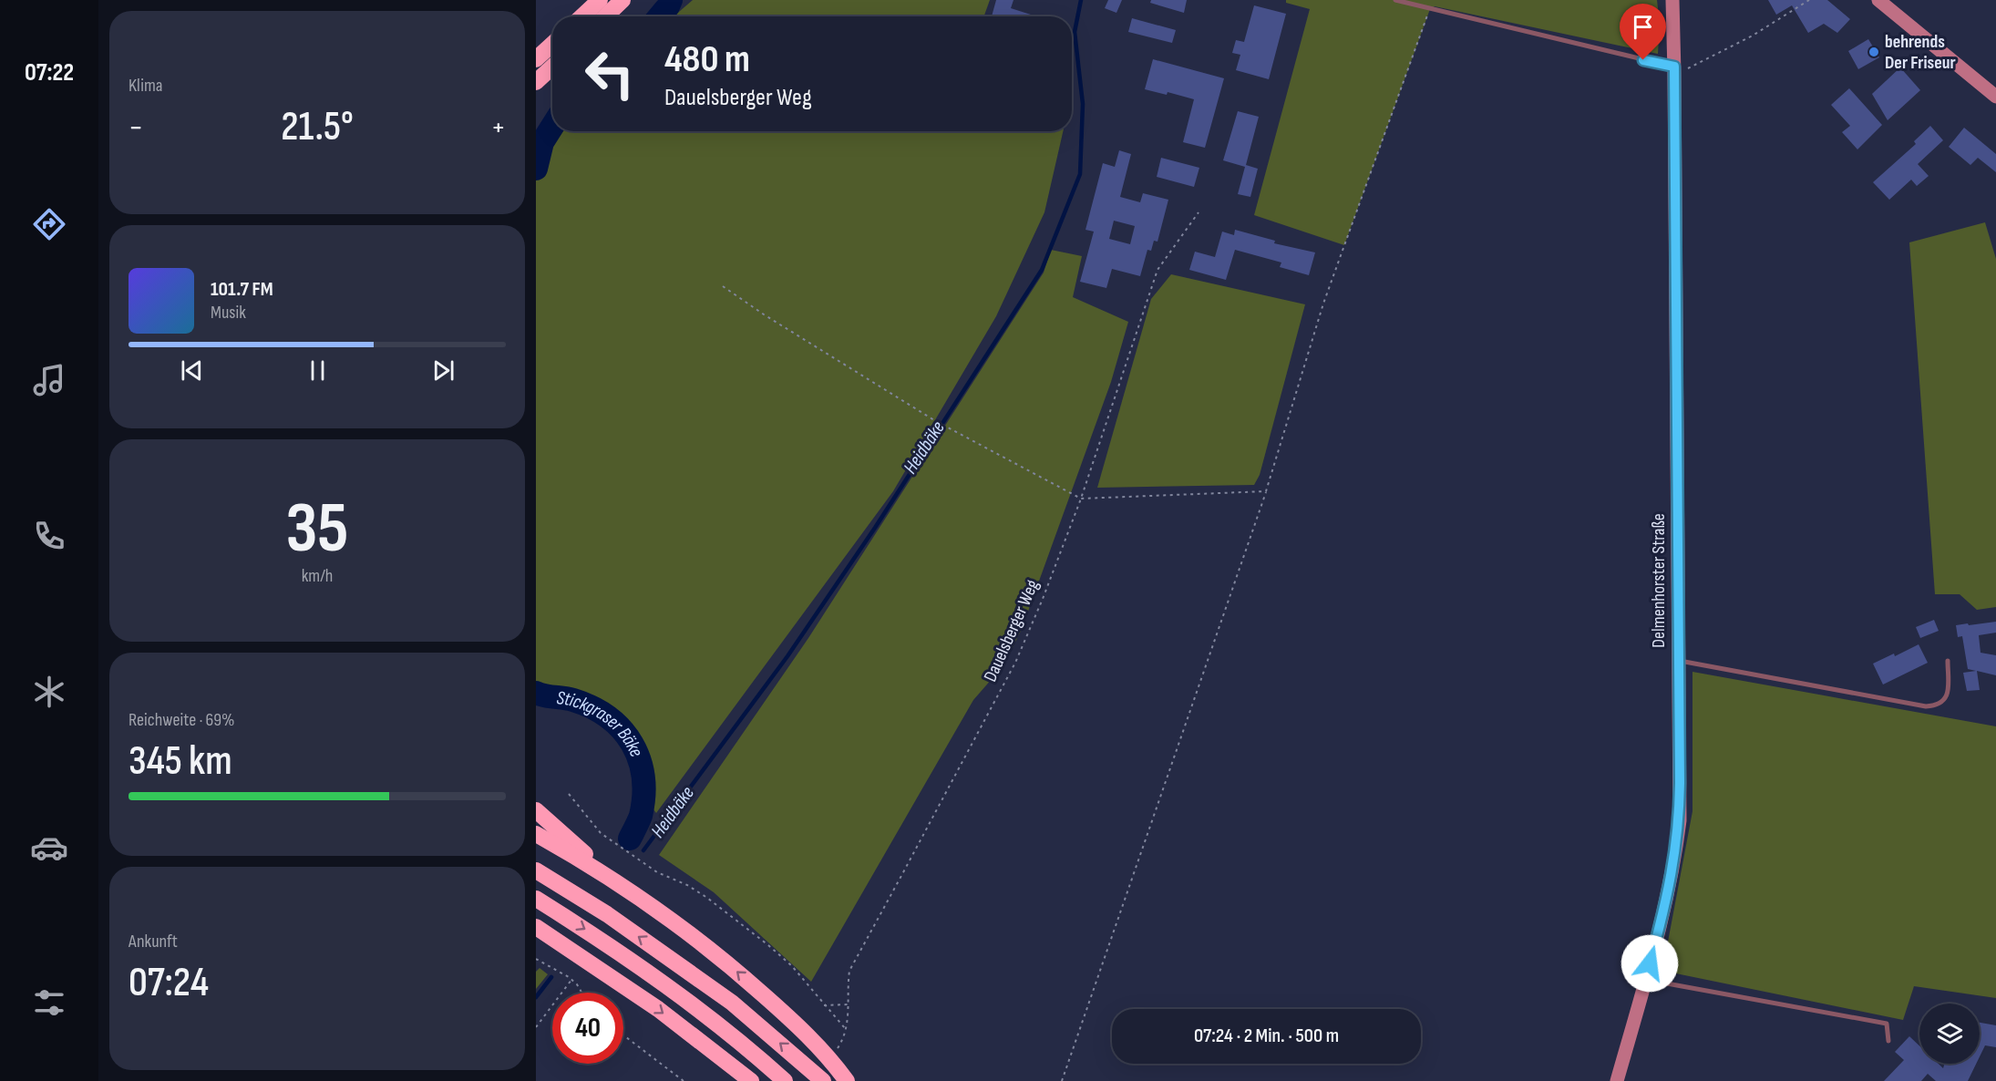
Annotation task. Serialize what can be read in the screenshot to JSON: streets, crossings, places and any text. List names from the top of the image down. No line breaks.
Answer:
{"streets":{"street":["Delmenhorster Straße"],"path":["Dauelsberger Weg"]},"water":["Heidbäke","Stickgraser Bäke"],"places":["behrends Der Friseur"],"page":{"tabs":"07:22","tile":["Klima",["35","km/h"],["Reichweite · 69%","345 km"],["Ankunft","07:24"]],"turn":["480 m","Dauelsberger Weg"],"heat":["−","21.5°","+"],"song":["101.7 FM","Musik"],"limit":"40","trip":"07:24 · 2 Min. · 500 m"}}
